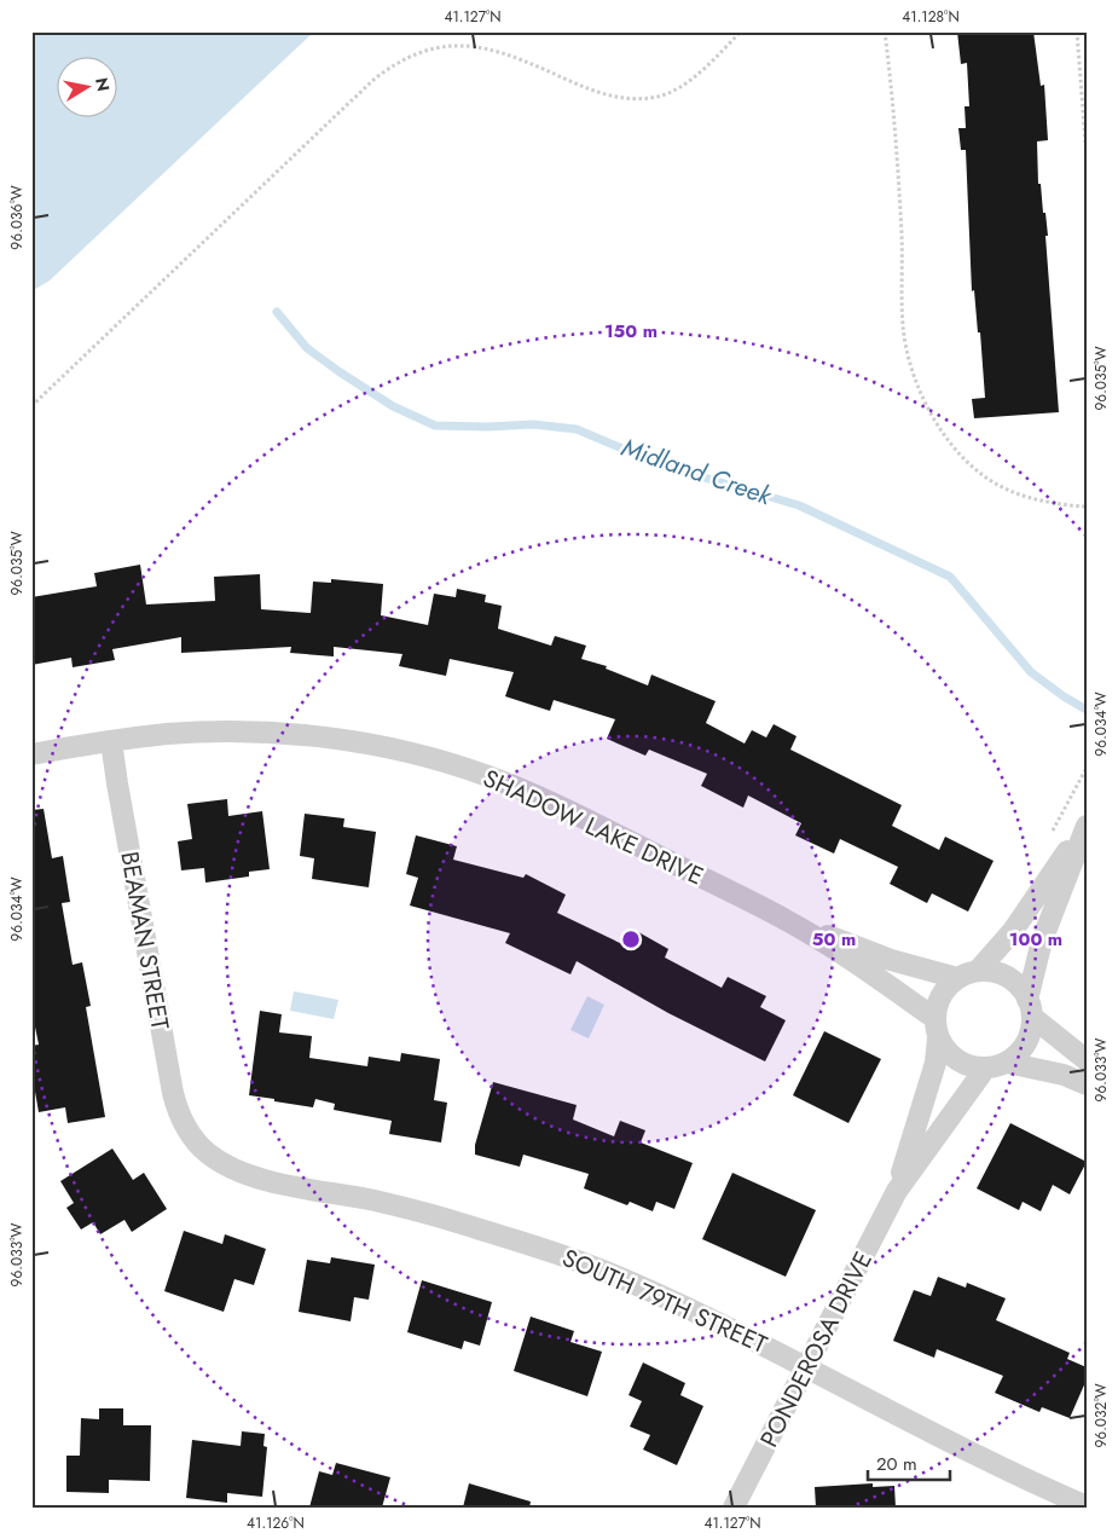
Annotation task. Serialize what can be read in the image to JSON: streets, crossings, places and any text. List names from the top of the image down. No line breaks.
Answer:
{"streets":{"street":["SHADOW LAKE DRIVE","BEAMAN STREET","SOUTH 79TH STREET","PONDEROSA DRIVE"]},"crossings":[["SHADOW LAKE DRIVE","BEAMAN STREET"],["SHADOW LAKE DRIVE","PONDEROSA DRIVE"],["BEAMAN STREET","SOUTH 79TH STREET"],["SOUTH 79TH STREET","PONDEROSA DRIVE"]],"water":["Midland Creek"],"scale_bar":"20 m","north":"right","coordinates":["41.127°N","41.128°N","96.036°W","96.035°W","96.034°W","96.033°W","96.032°W","41.126°N"],"rings":["150 m","50 m","100 m"]}
